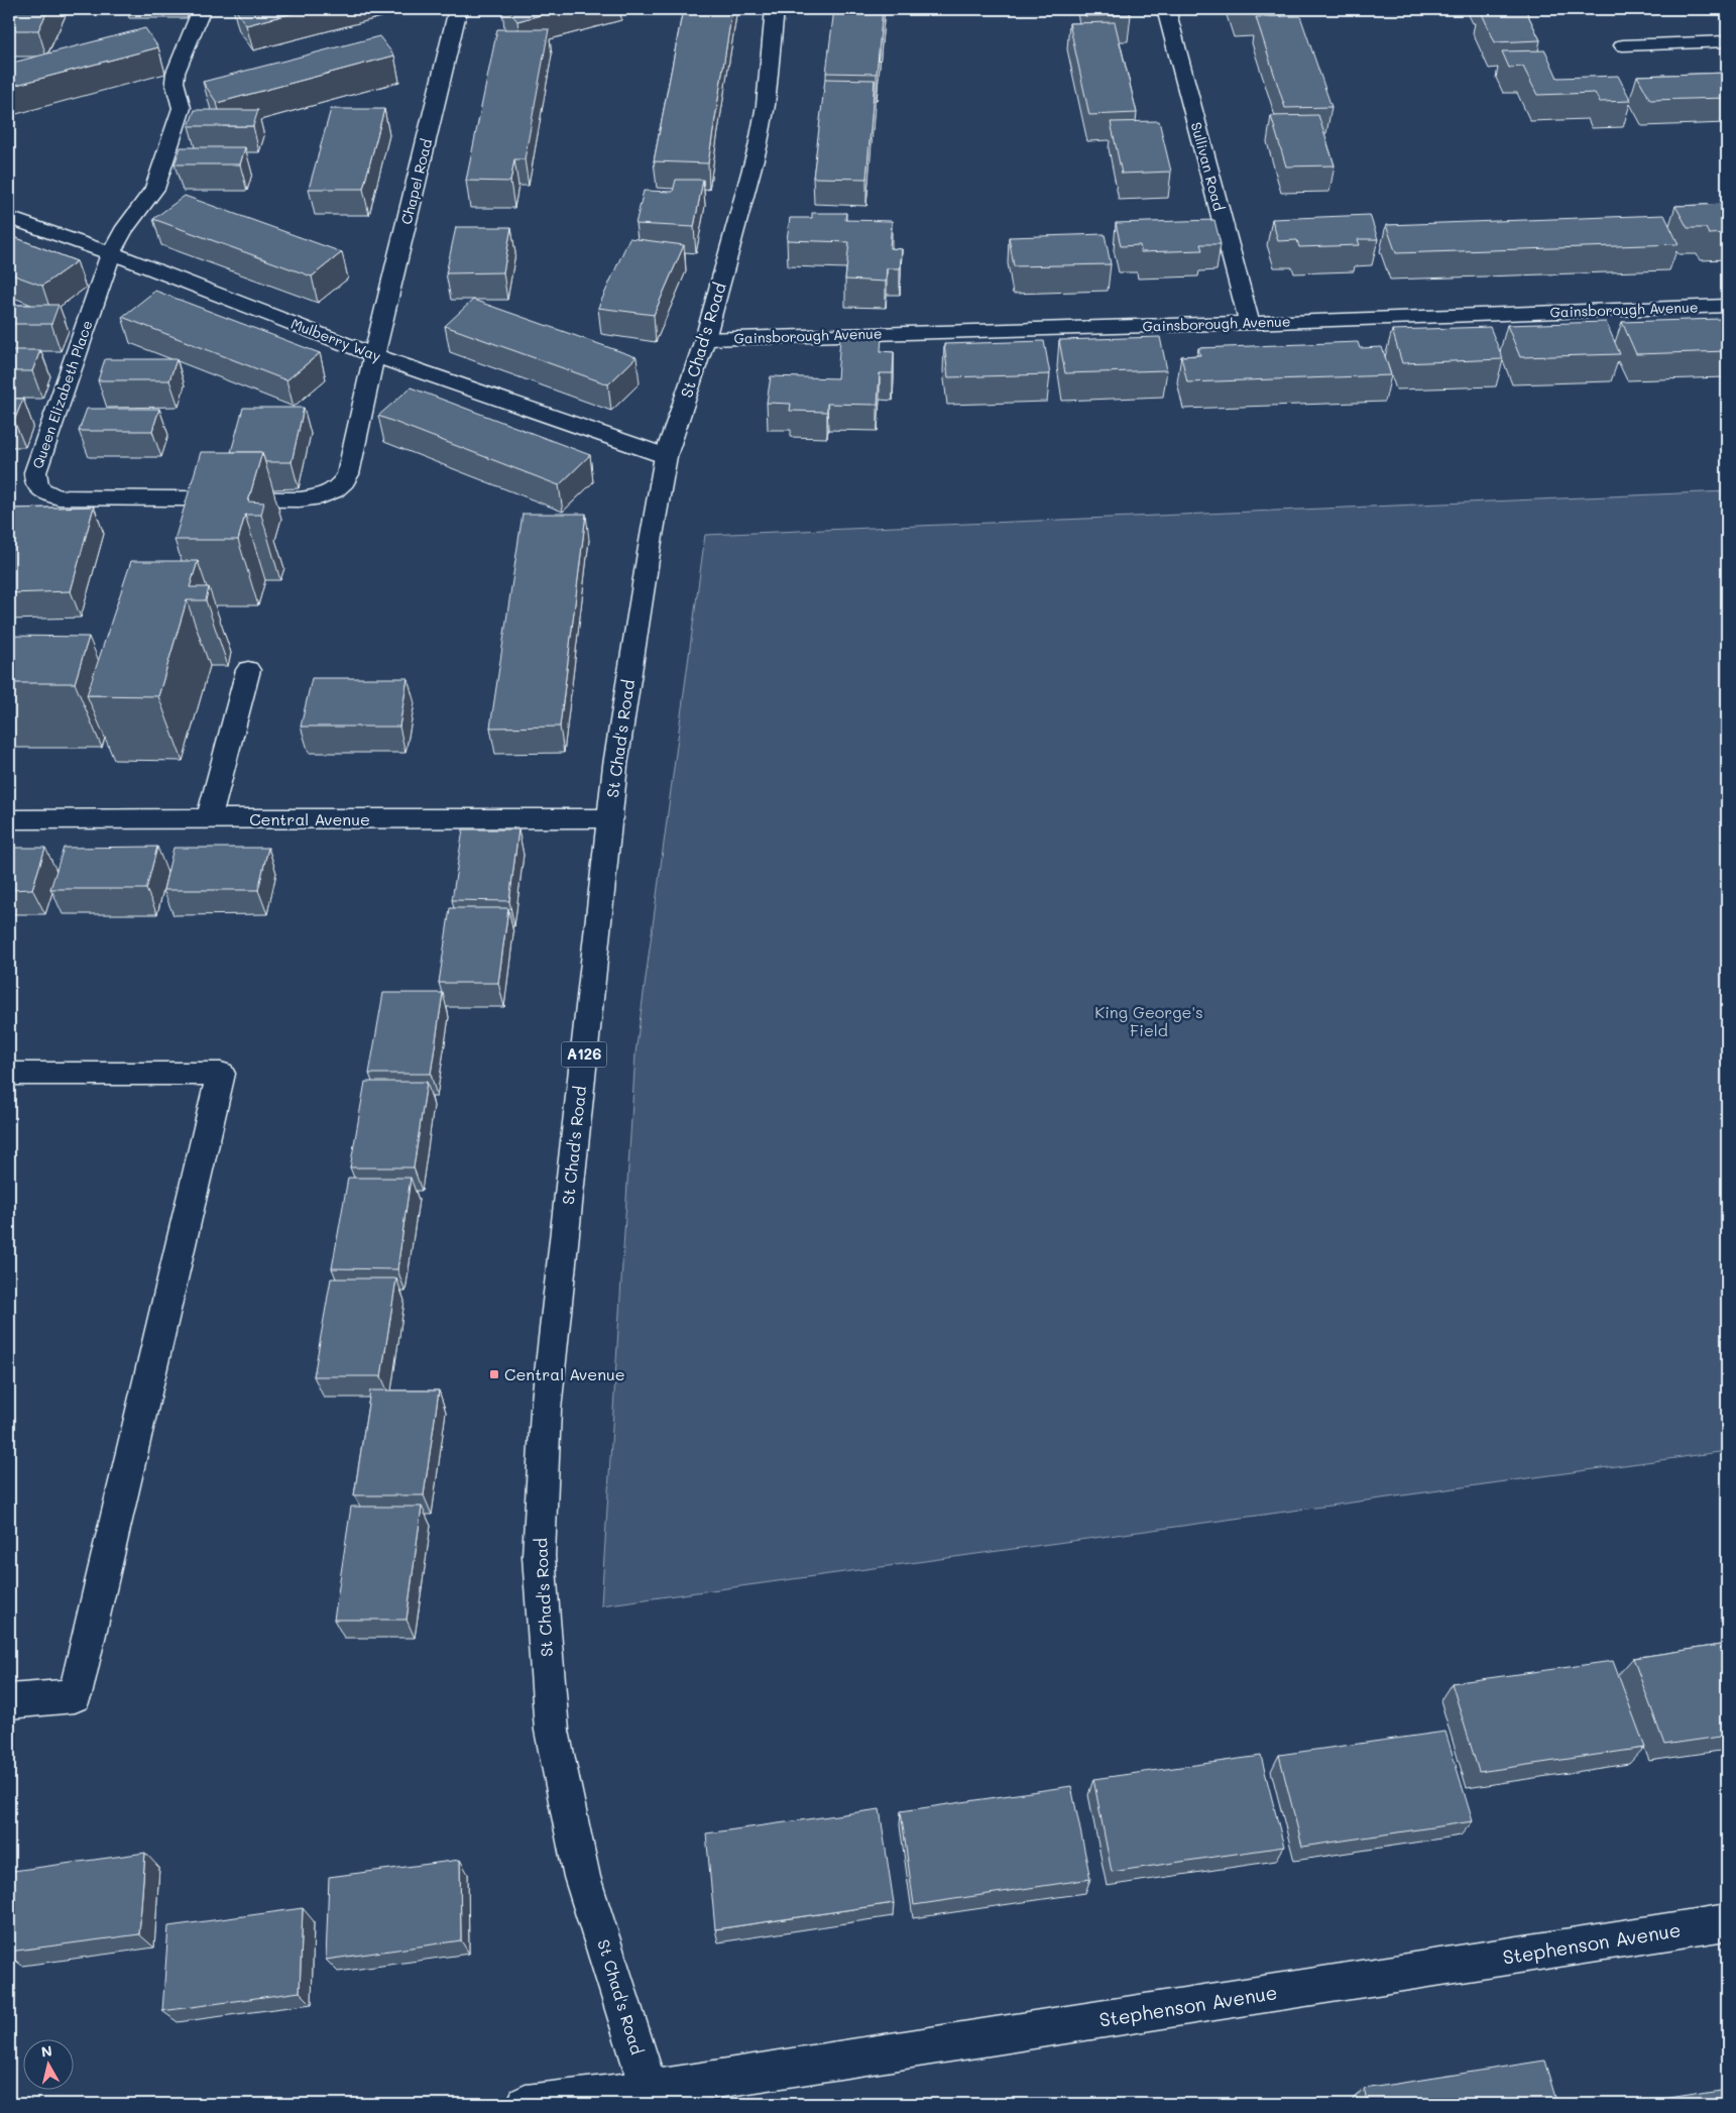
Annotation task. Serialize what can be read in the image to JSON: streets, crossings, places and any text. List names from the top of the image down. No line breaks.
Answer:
{"streets":{"street":["Sullivan Road","Chapel Road","Gainsborough Avenue","Mulberry Way","St Chad's Road","Queen Elizabeth Place","Central Avenue","A126","Stephenson Avenue"]},"crossings":[["Sullivan Road","Gainsborough Avenue"],["Chapel Road","Mulberry Way"],["Chapel Road","Queen Elizabeth Place"],["Gainsborough Avenue","St Chad's Road"],["Mulberry Way","St Chad's Road"],["Mulberry Way","Queen Elizabeth Place"],["St Chad's Road","Central Avenue"],["St Chad's Road","Stephenson Avenue"]],"parks":["King George's Field"],"places":{"transit":["Central Avenue"]},"north":"top"}
